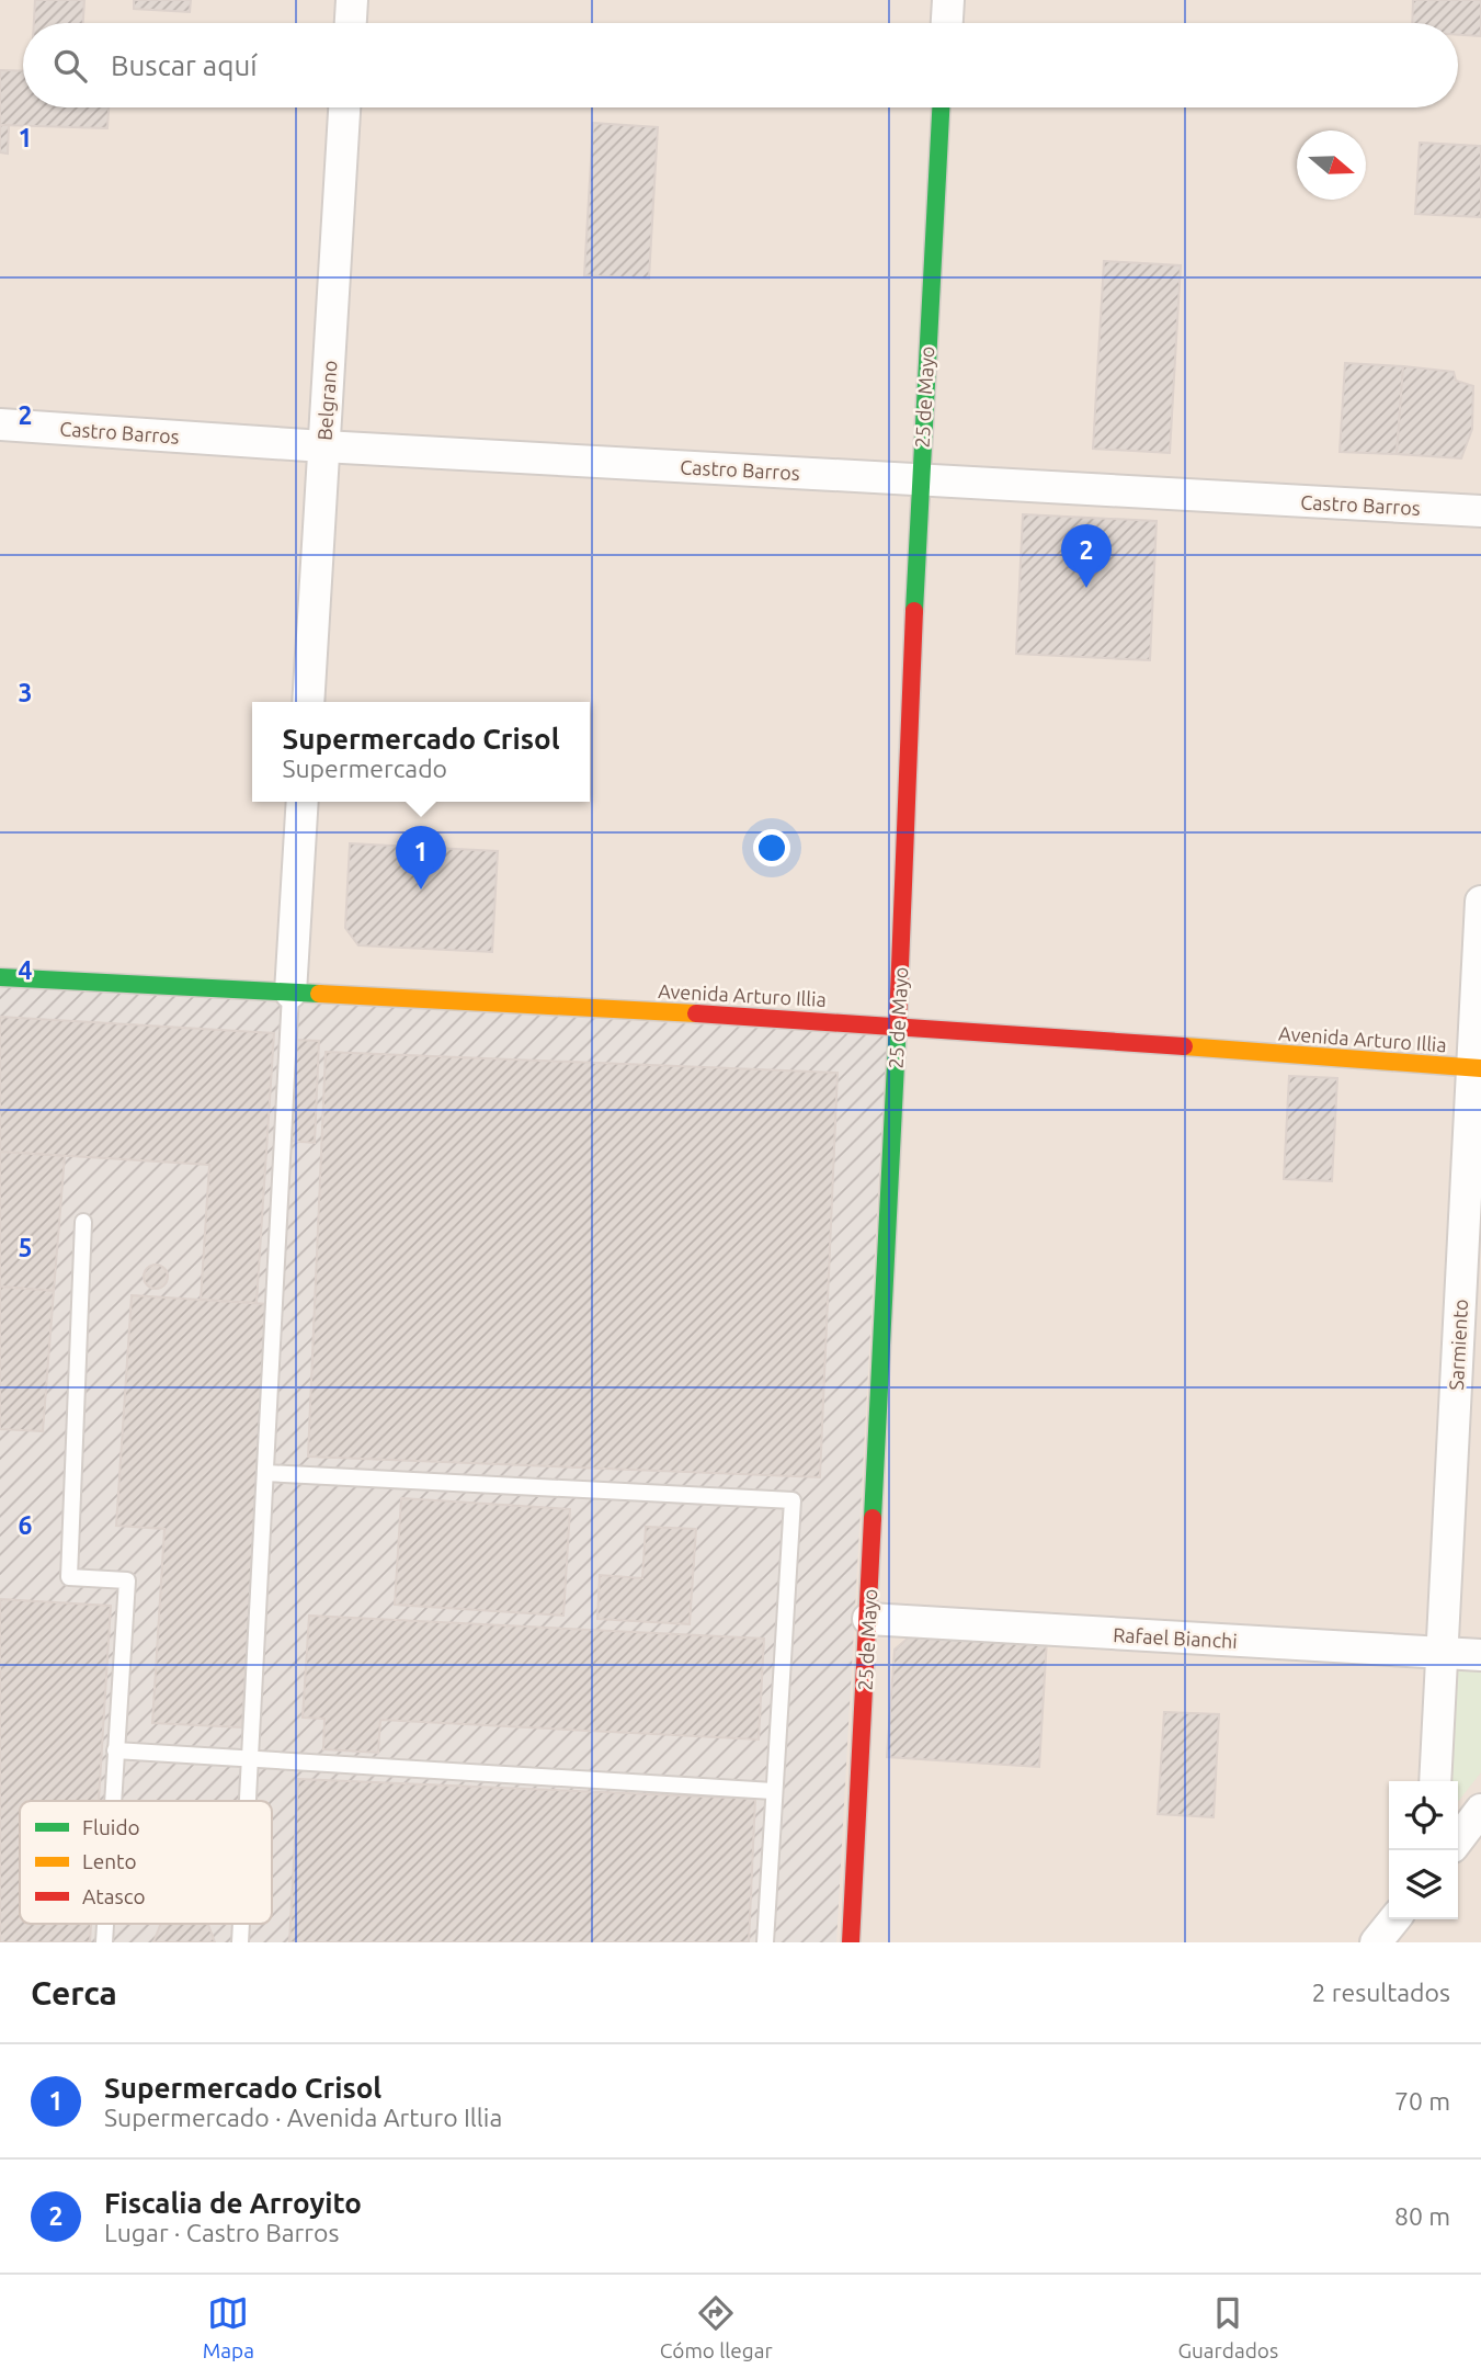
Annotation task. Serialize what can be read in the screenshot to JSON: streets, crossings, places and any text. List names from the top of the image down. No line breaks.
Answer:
{"streets":{"street":["25 de Mayo","Belgrano","Castro Barros","Avenida Arturo Illia","Sarmiento","Rafael Bianchi"]},"crossings":[["25 de Mayo","Castro Barros"],["25 de Mayo","Avenida Arturo Illia"],["25 de Mayo","Rafael Bianchi"],["Belgrano","Castro Barros"],["Avenida Arturo Illia","Sarmiento"],["Sarmiento","Rafael Bianchi"]],"legend":["Fluido","Lento","Atasco"],"north":"right","page":{"search":"Buscar aquí","pins":["2","1"],"popup":["Supermercado Crisol","Supermercado"],"heading":["Cerca","2 resultados"],"list":[{"mark":"1","name":"Supermercado Crisol","note":"Supermercado · Avenida Arturo Illia","value":"70 m"},{"mark":"2","name":"Fiscalia de Arroyito","note":"Lugar · Castro Barros","value":"80 m"}],"nav":["Mapa","Cómo llegar","Guardados"]},"grid":{"rows":["1","2","3","4","5","6"]}}
